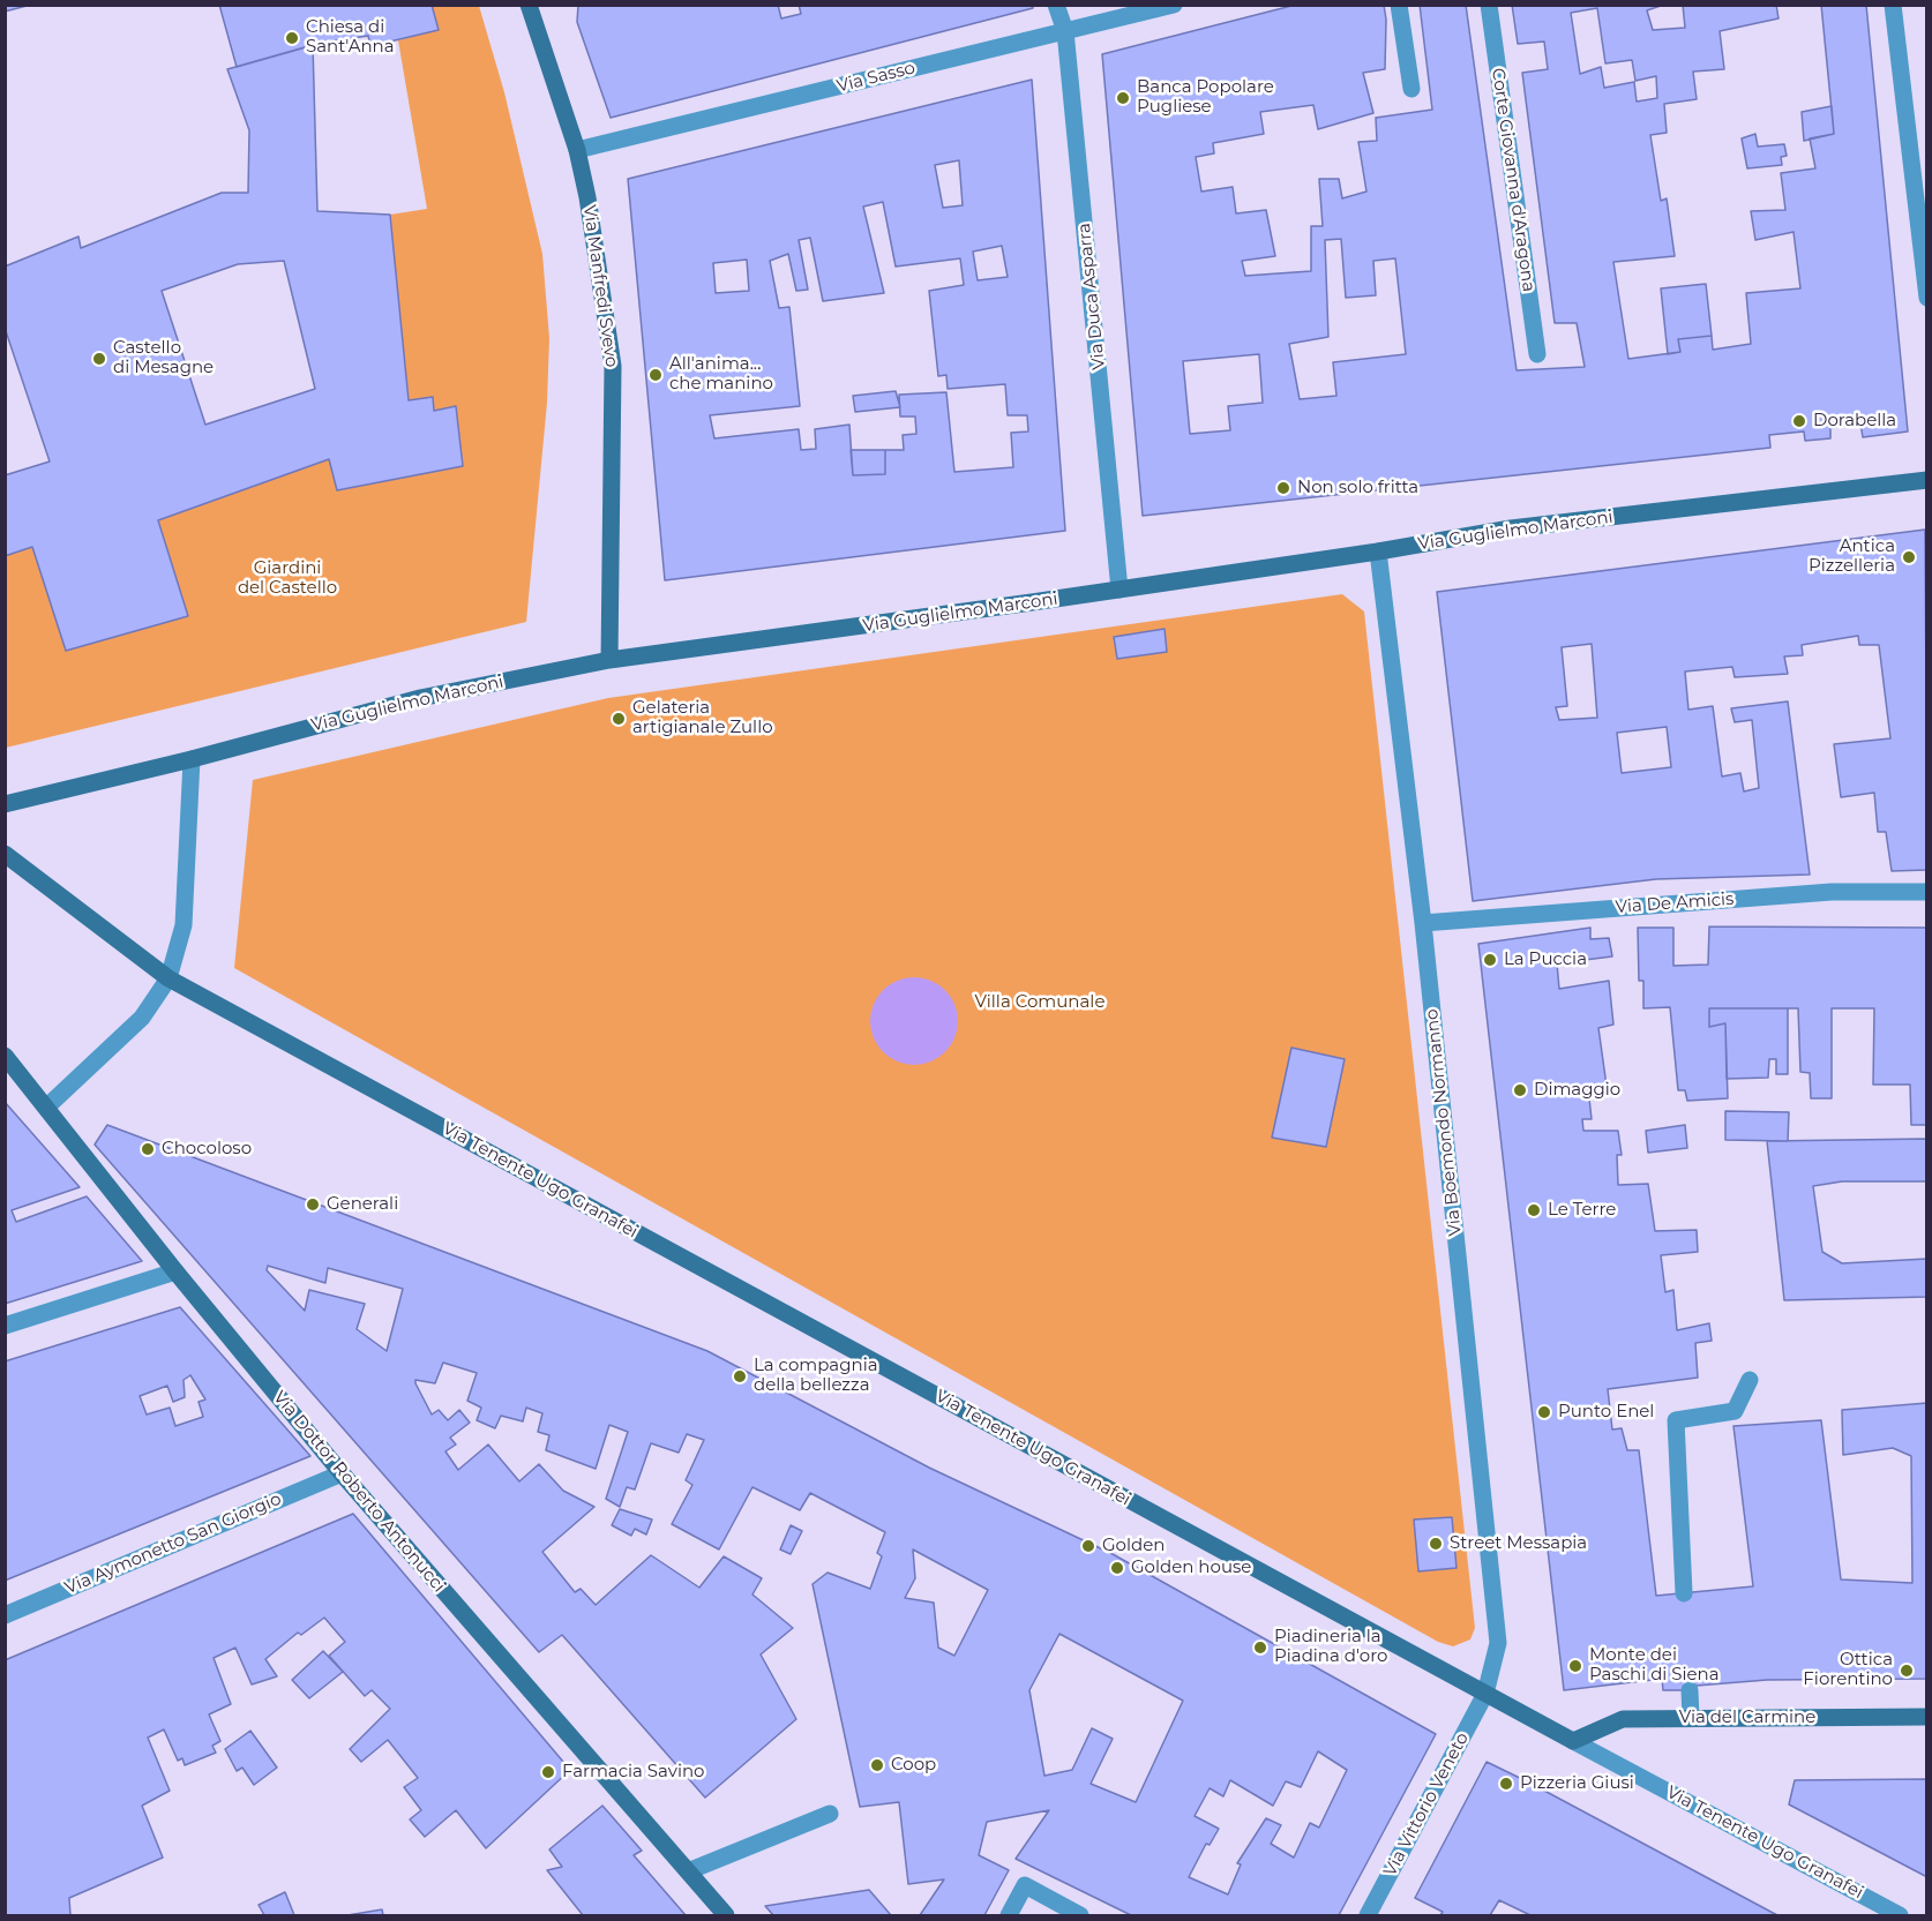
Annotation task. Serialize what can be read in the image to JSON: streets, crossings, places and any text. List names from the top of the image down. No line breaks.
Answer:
{"streets":{"main road":["Via Manfredi Svevo","Via Guglielmo Marconi","Via Tenente Ugo Granafei","Via Dottor Roberto Antonucci","Via del Carmine"],"street":["Via Sasso","Corte Giovanna d'Aragona","Via Duca Asparra","Via De Amicis","Via Boemondo Normanno","Via Aymonetto San Giorgio","Via Vittorio Veneto"]},"crossings":[["Via Sasso","Via Manfredi Svevo"],["Via Sasso","Via Duca Asparra"],["Via Manfredi Svevo","Via Guglielmo Marconi"],["Via Duca Asparra","Via Guglielmo Marconi"],["Via Guglielmo Marconi","Via Boemondo Normanno"],["Via De Amicis","Via Boemondo Normanno"],["Via Boemondo Normanno","Via Tenente Ugo Granafei"],["Via Boemondo Normanno","Via Vittorio Veneto"],["Via Tenente Ugo Granafei","Via del Carmine"],["Via Tenente Ugo Granafei","Via Vittorio Veneto"],["Via Dottor Roberto Antonucci","Via Aymonetto San Giorgio"]],"parks":["Giardini del Castello","Villa Comunale"],"places":["Chiesa di Sant'Anna","Banca Popolare Pugliese","Castello di Mesagne","All'anima... che manino","Dorabella","Non solo fritta","Antica Pizzelleria","Gelateria artigianale Zullo","La Puccia","Dimaggio","Chocoloso","Generali","Le Terre","La compagnia della bellezza","Punto Enel","Street Messapia","Golden","Golden house","Piadineria la Piadina d'oro","Monte dei Paschi di Siena","Ottica Fiorentino","Coop","Farmacia Savino","Pizzeria Giusi"]}
